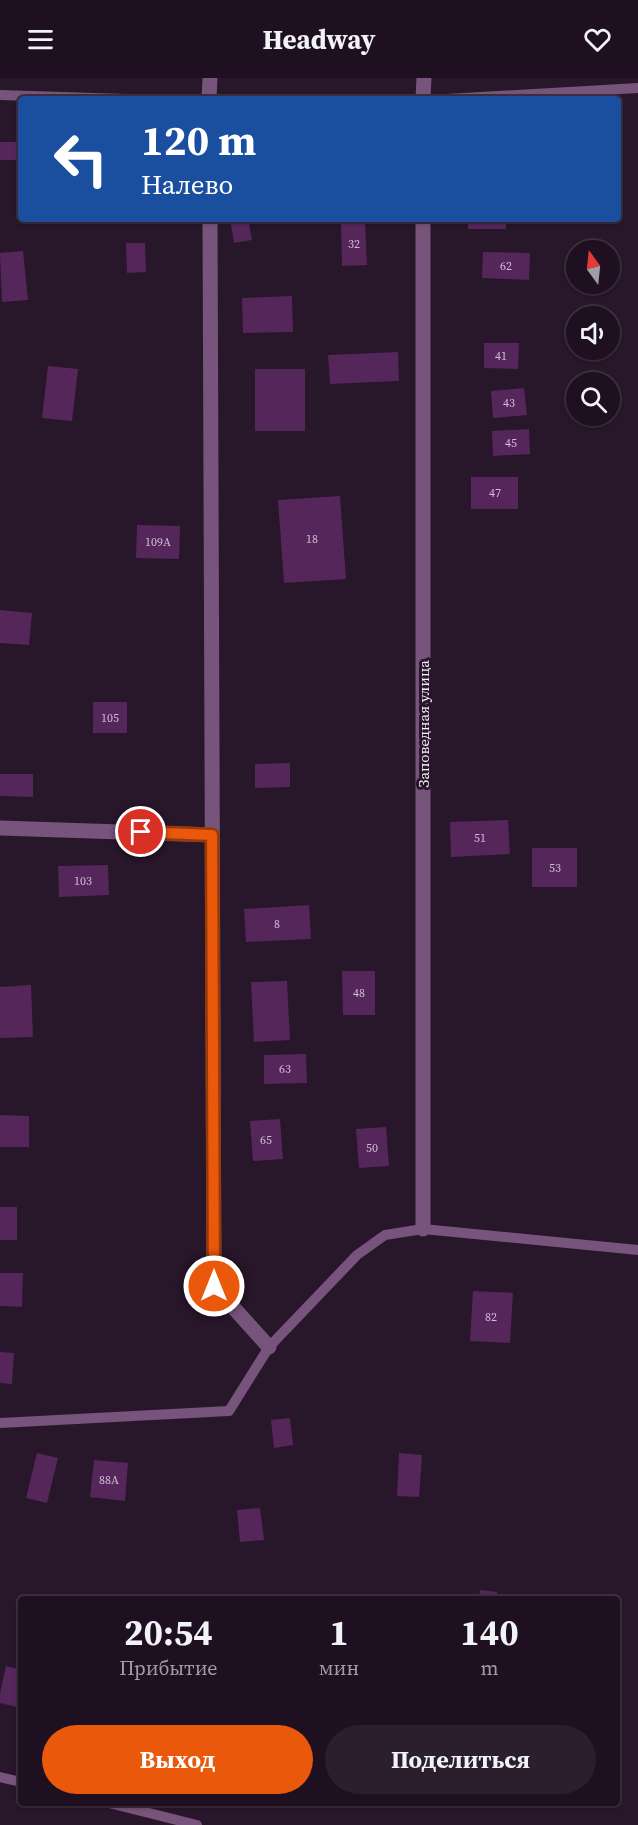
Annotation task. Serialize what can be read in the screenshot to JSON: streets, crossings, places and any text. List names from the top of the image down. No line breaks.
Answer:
{"streets":{"street":["Заповедная улица"]},"house_numbers":["32","62","41","43","45","47","18","109А","105","51","53","103","8","48","63","65","50","82","88А"],"north":"top","page":{"header":"Headway","turn":["120 m","Налево"],"eta":["20:54","Прибытие","1","мин","140","m"],"buttons":["Выход","Поделиться"]}}
